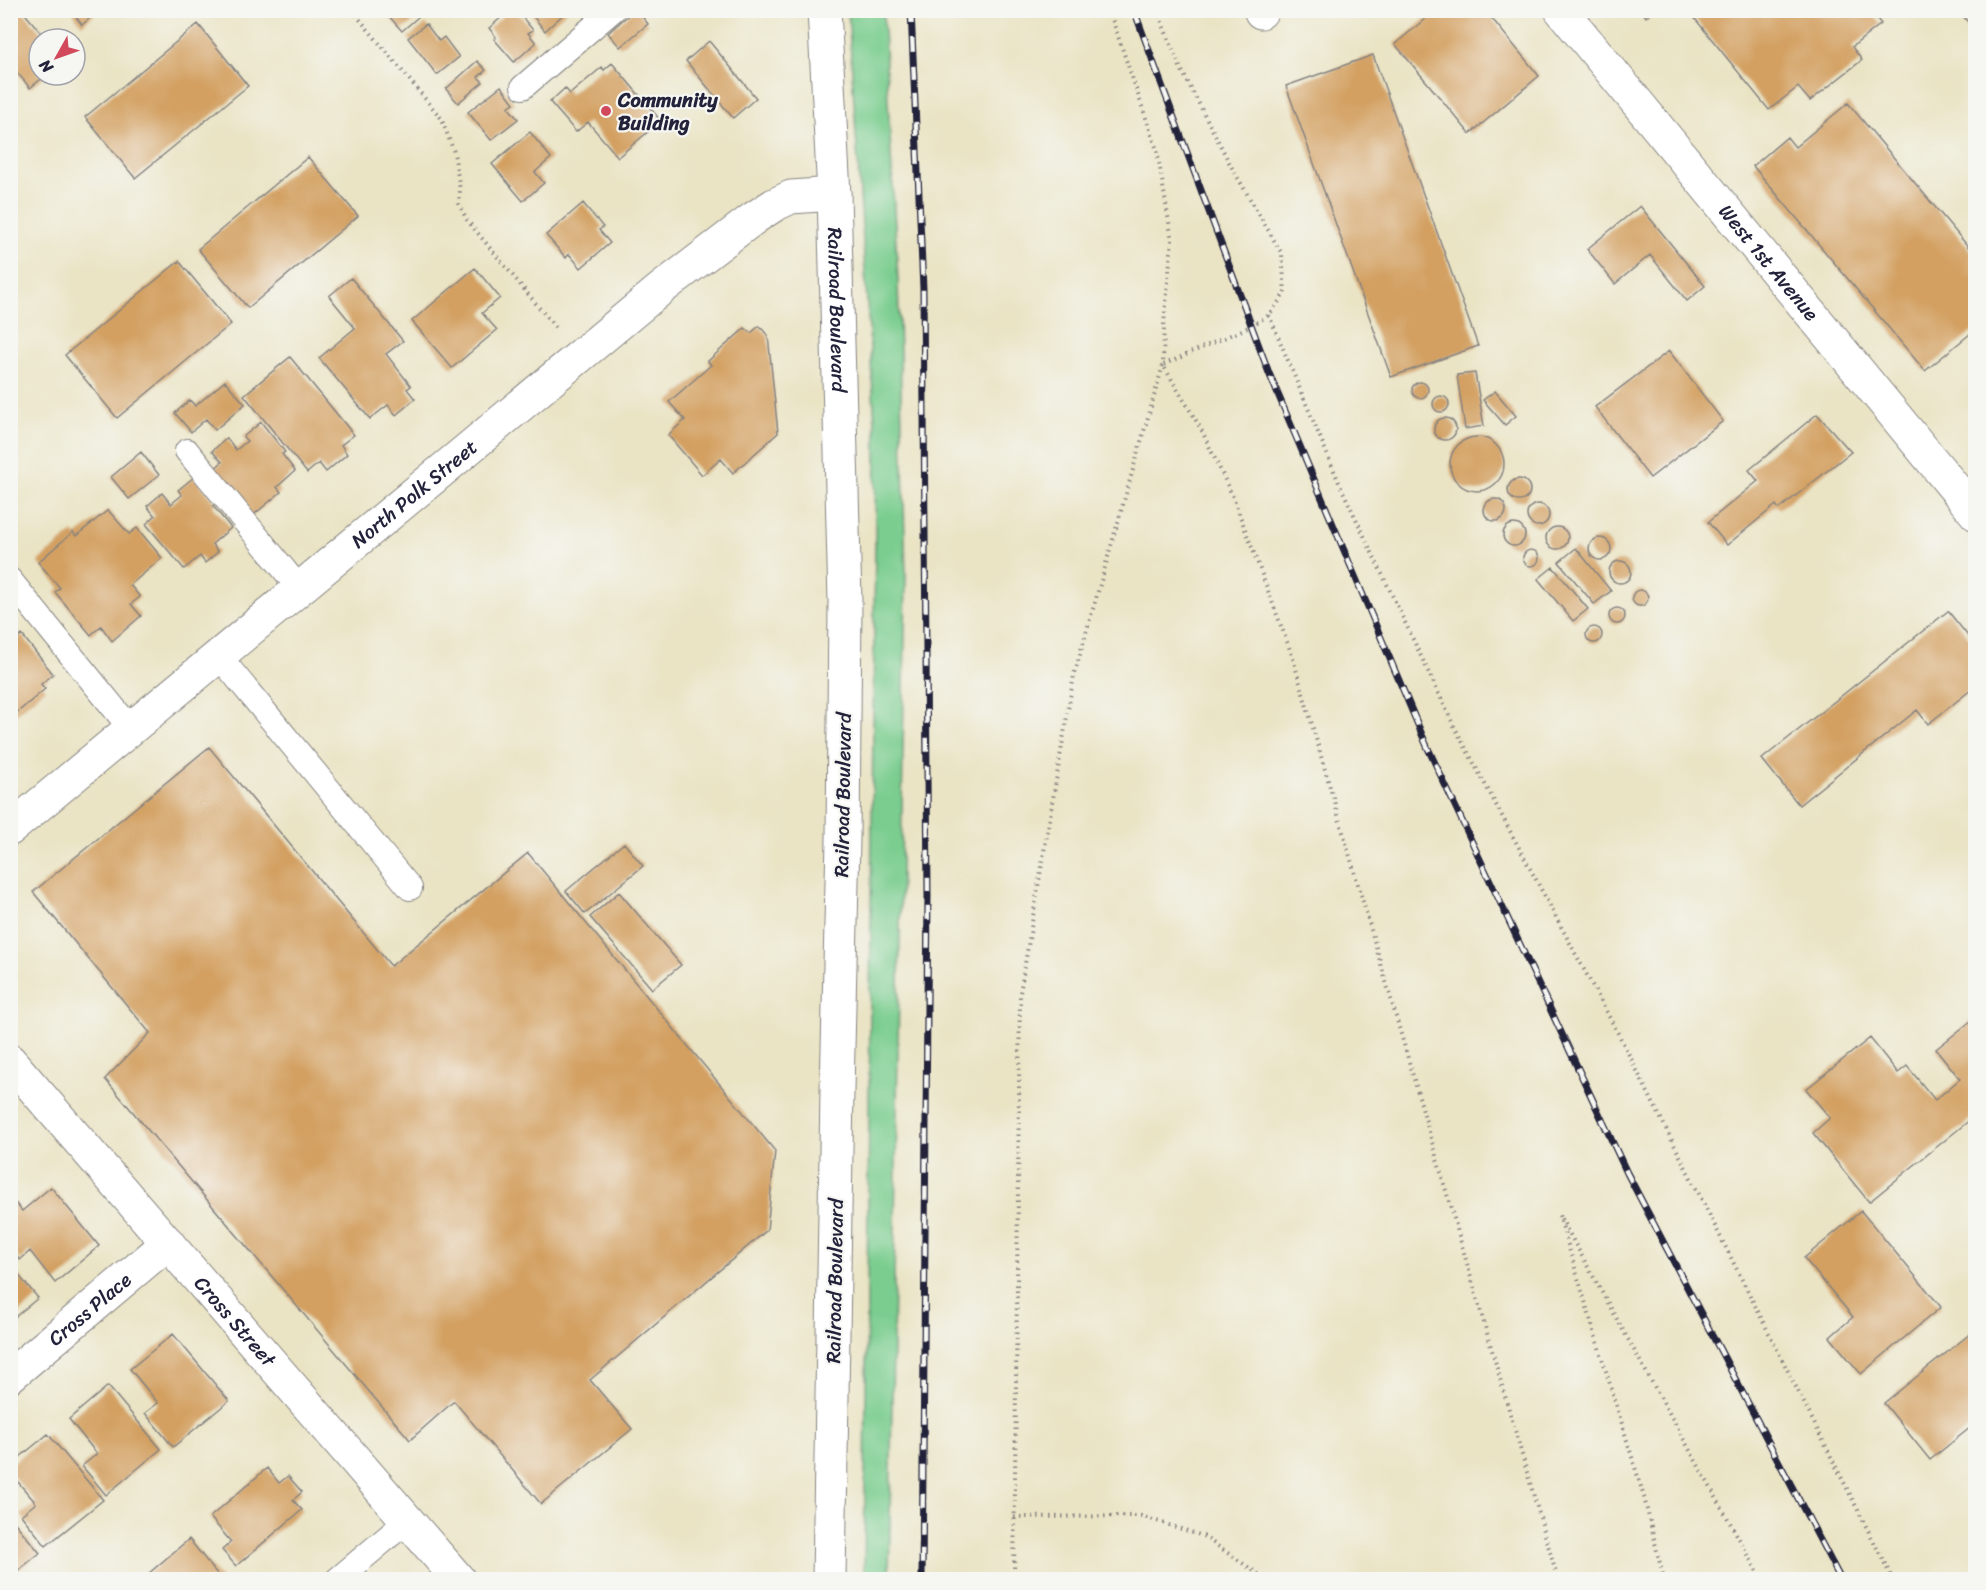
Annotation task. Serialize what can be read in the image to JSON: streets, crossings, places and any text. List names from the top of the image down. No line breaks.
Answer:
{"streets":{"street":["West 1st Avenue","Railroad Boulevard","North Polk Street","Cross Place","Cross Street"]},"crossings":[["Railroad Boulevard","North Polk Street"],["Cross Place","Cross Street"]],"places":["Community Building"],"north":"bottom left"}
